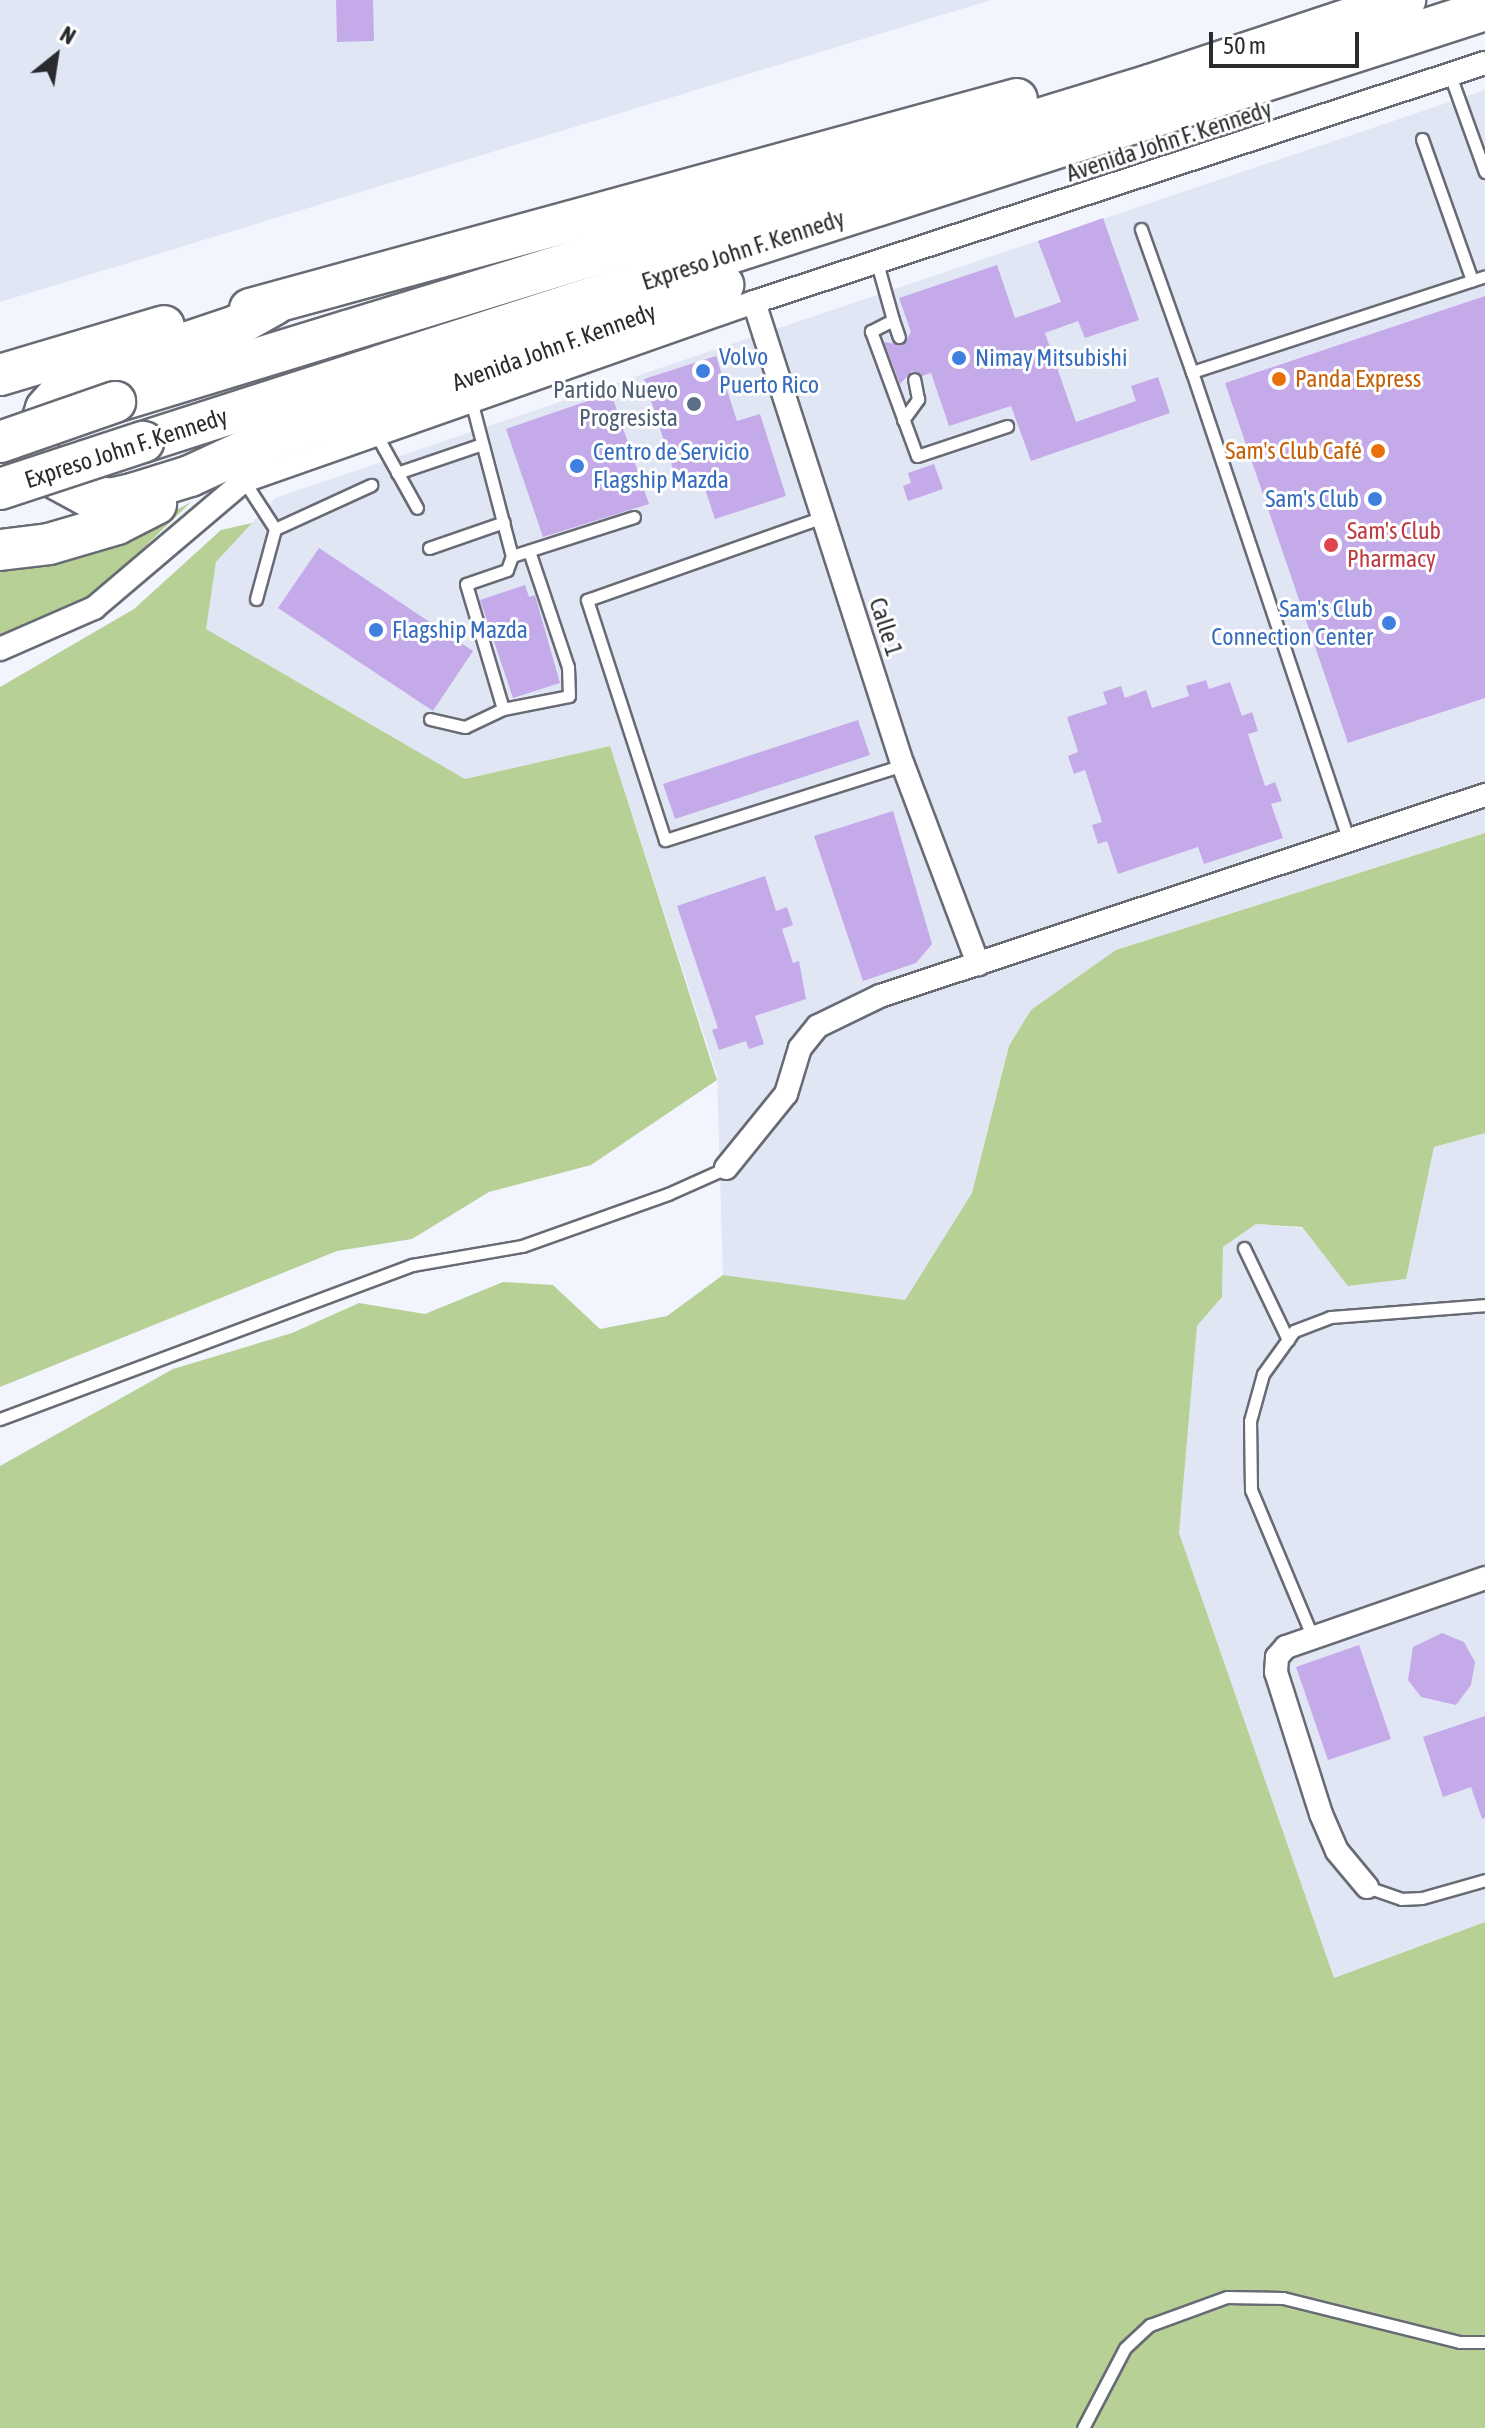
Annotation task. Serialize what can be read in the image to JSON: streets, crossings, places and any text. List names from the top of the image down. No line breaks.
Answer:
{"streets":{"highway":["Expreso John F. Kennedy"],"street":["Avenida John F. Kennedy","Calle 1"]},"crossings":[["Avenida John F. Kennedy","Calle 1"]],"places":["Nimay Mitsubishi","Volvo Puerto Rico","Panda Express","Partido Nuevo Progresista","Sam's Club Café","Centro de Servicio Flagship Mazda","Sam's Club","Sam's Club Pharmacy","Sam's Club Connection Center","Flagship Mazda"],"scale_bar":"50 m","north":"top right"}
